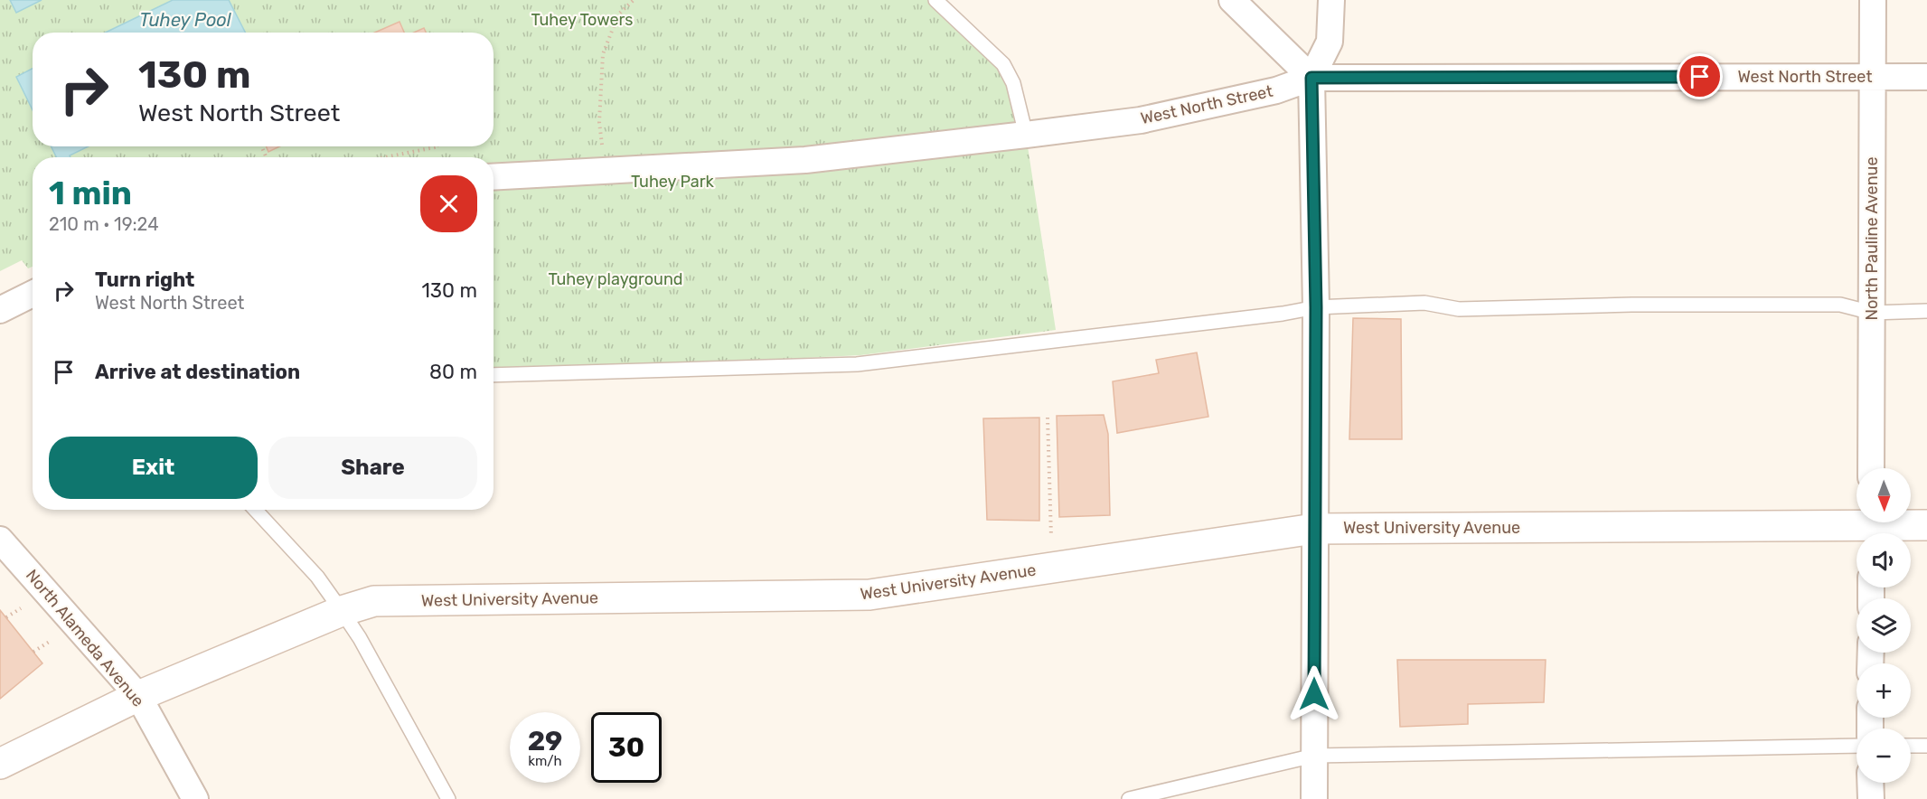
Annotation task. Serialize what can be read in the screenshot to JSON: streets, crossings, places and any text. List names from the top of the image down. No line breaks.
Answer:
{"streets":{"street":["West North Street","North Pauline Avenue","West University Avenue","North Alameda Avenue"]},"crossings":[["West North Street","North Pauline Avenue"],["West University Avenue","North Alameda Avenue"]],"water":["Tuhey Pool"],"parks":["Tuhey Towers","Tuhey Park","Tuhey playground"],"north":"bottom","page":{"turn":["130 m","West North Street"],"heading":["1 min","210 m · 19:24"],"list":[{"name":"Turn right","note":"West North Street","value":"130 m"},{"name":"Arrive at destination","value":"80 m"}],"buttons":["Exit","Share"],"map_buttons":["+","−"],"speed":"29 km/h","limit":"30"}}
